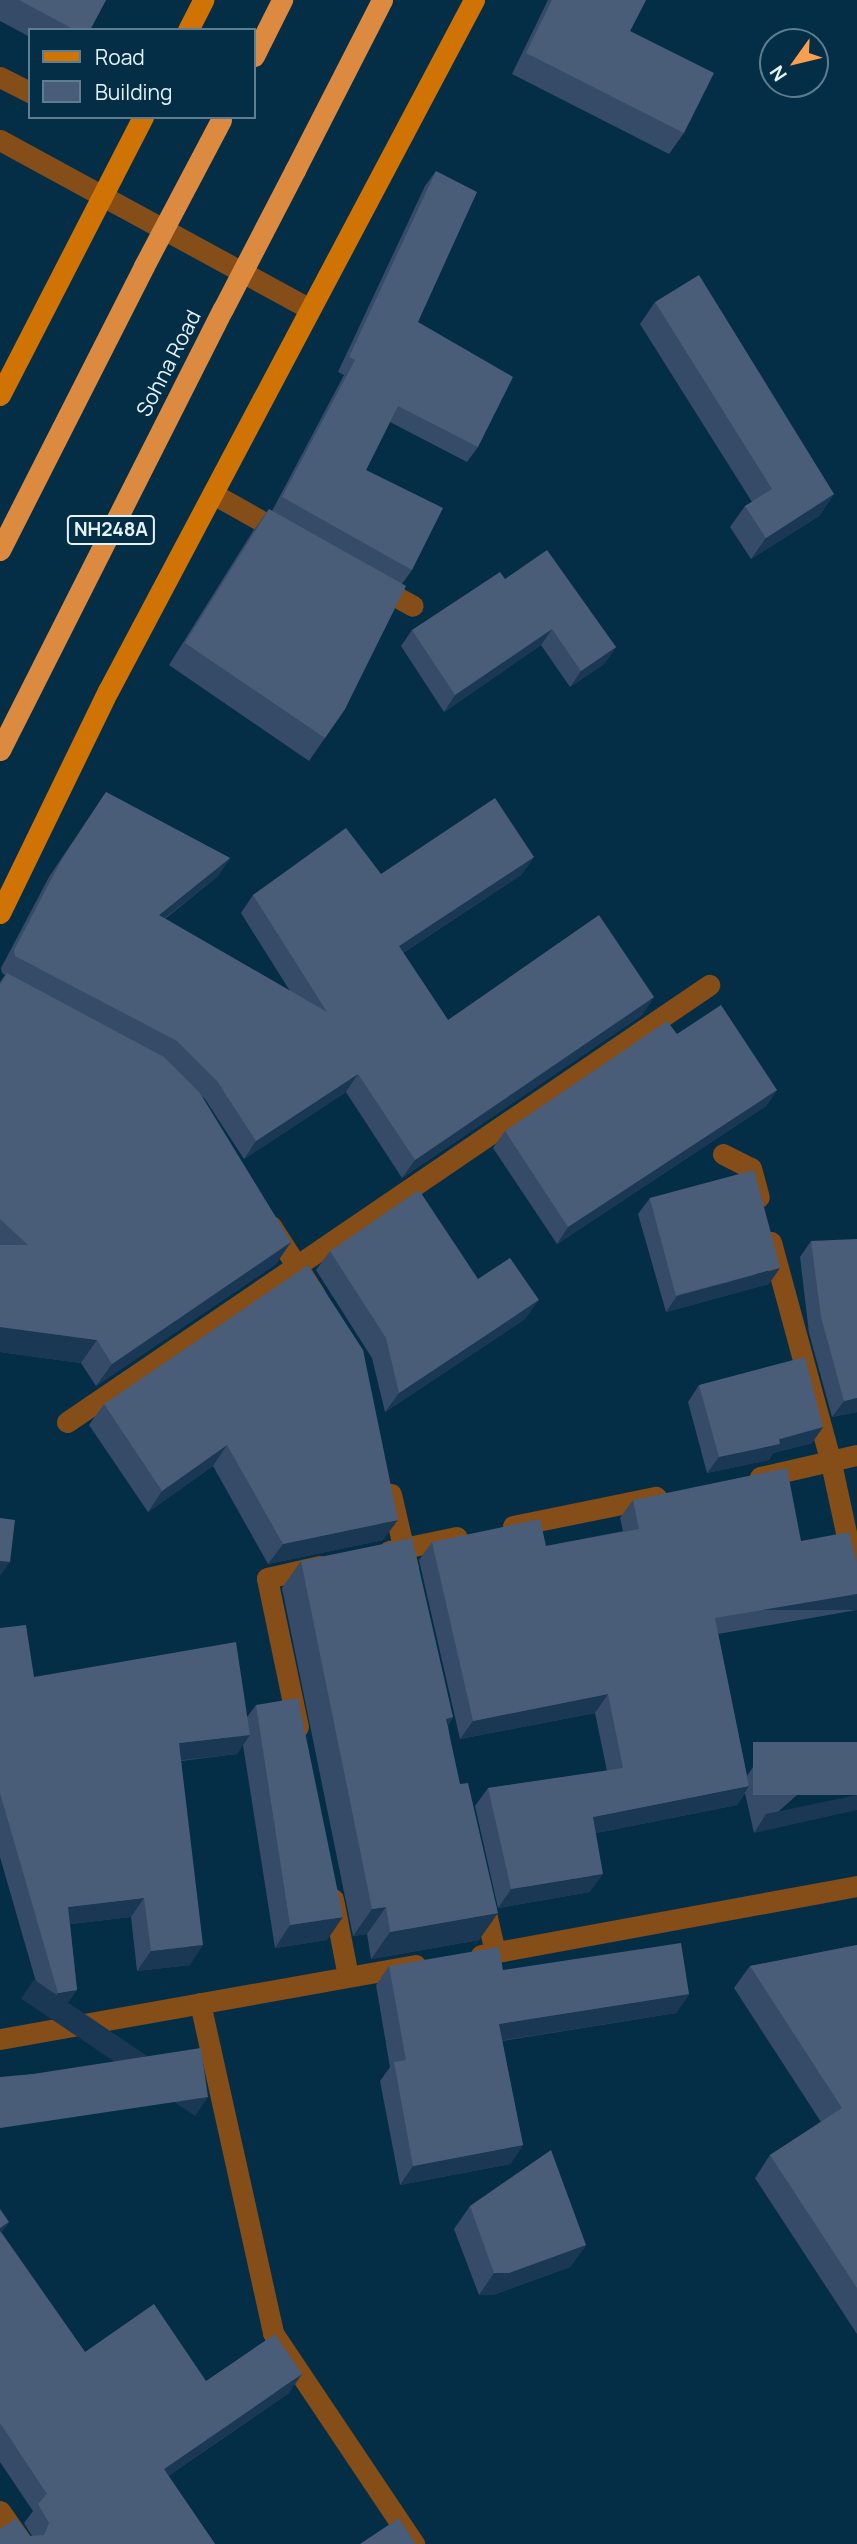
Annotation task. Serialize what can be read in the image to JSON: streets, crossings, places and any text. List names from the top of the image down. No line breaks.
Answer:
{"streets":{"highway":["Sohna Road","NH248A"]},"legend":["Road","Building"],"north":"bottom left"}
